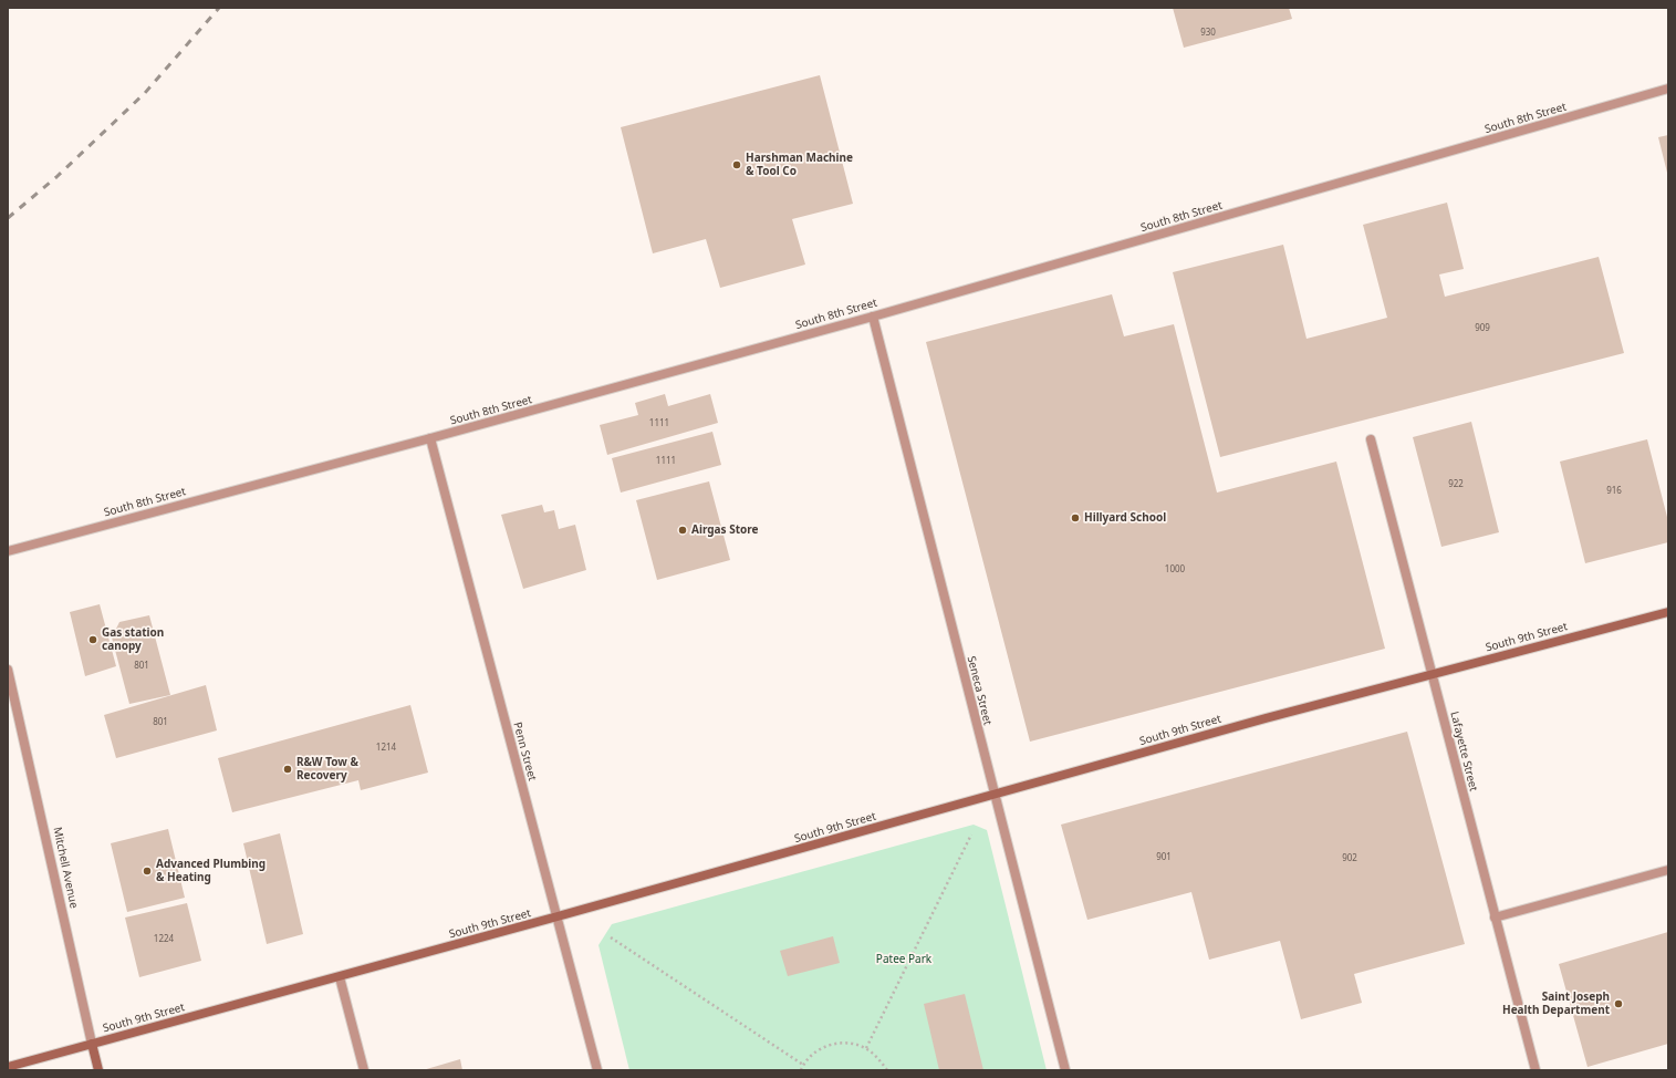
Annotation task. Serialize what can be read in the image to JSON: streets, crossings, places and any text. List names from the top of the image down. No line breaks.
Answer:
{"streets":{"main road":["South 9th Street","Mitchell Avenue"],"street":["South 8th Street","Seneca Street","Penn Street","Lafayette Street"]},"crossings":[["South 8th Street","Seneca Street"],["South 8th Street","Penn Street"],["South 9th Street","Seneca Street"],["South 9th Street","Penn Street"],["South 9th Street","Lafayette Street"],["South 9th Street","Mitchell Avenue"]],"parks":["Patee Park"],"places":["Harshman Machine & Tool Co","Hillyard School","Airgas Store","Gas station canopy","R&W Tow & Recovery","Advanced Plumbing & Heating","Saint Joseph Health Department"],"house_numbers":["930","909","1111","1111","922","916","1000","801","801","1214","901","902","1224"]}
